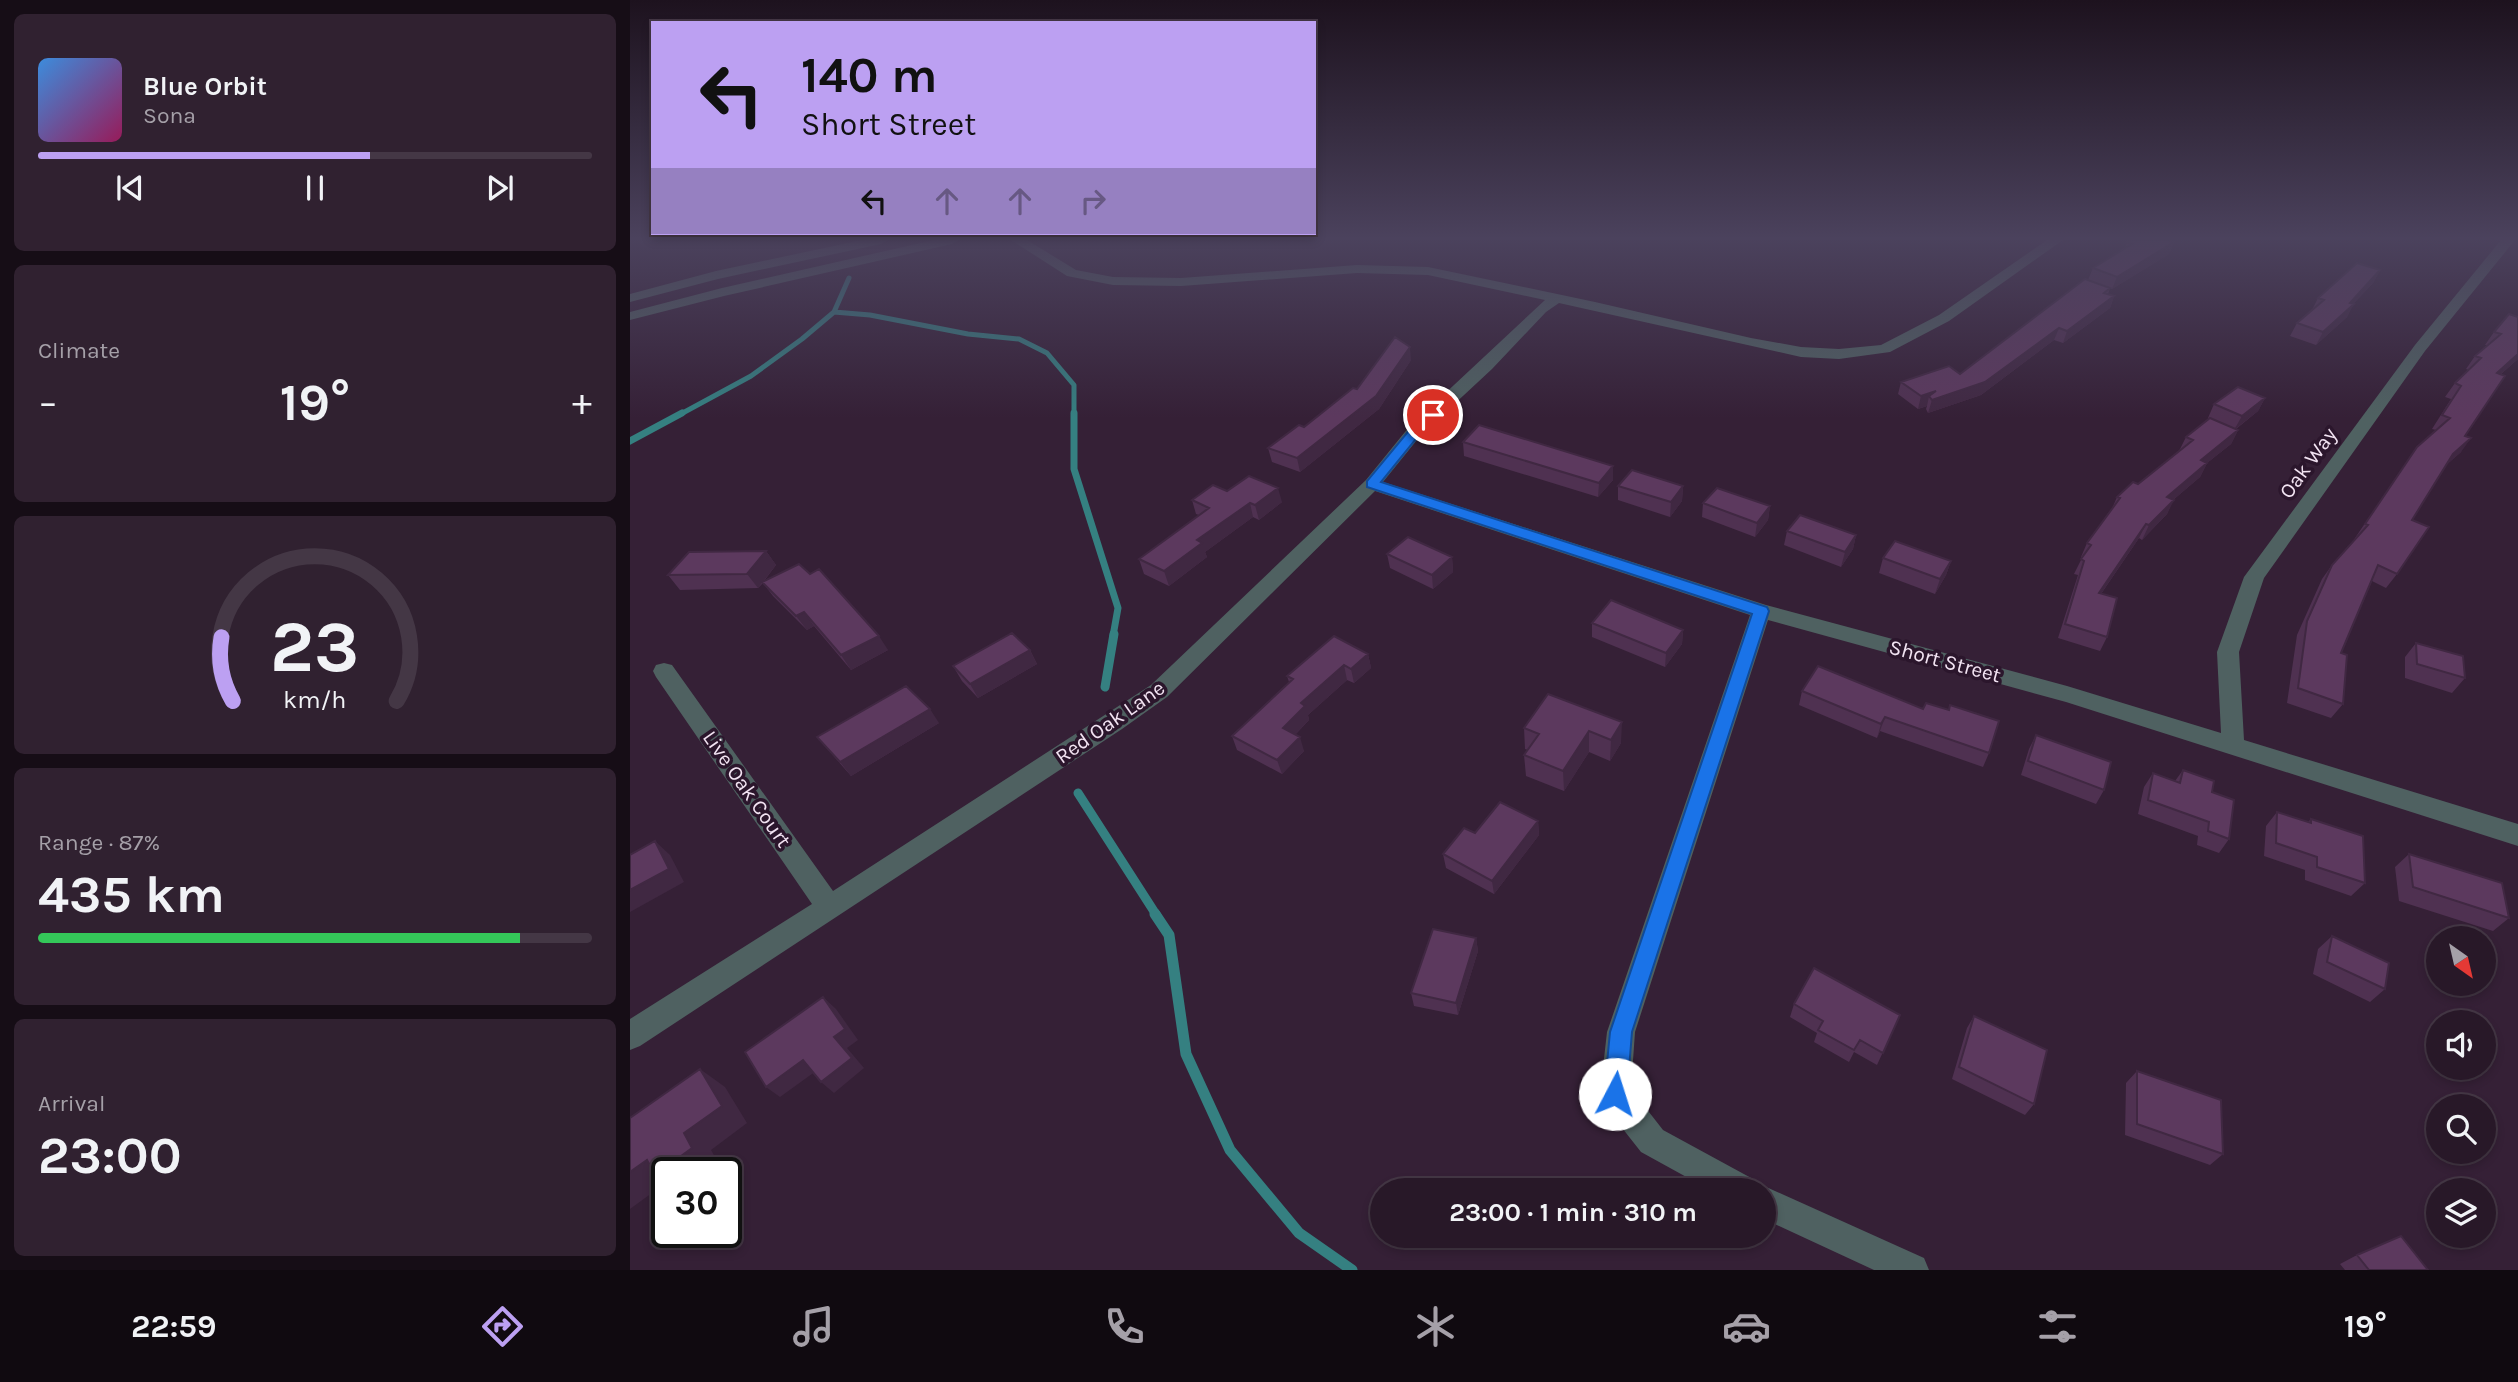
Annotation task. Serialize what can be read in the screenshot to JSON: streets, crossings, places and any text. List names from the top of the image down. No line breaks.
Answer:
{"streets":{"street":["Oak Way","Short Street","Red Oak Lane","Live Oak Court"]},"crossings":[["Oak Way","Short Street"],["Short Street","Red Oak Lane"],["Red Oak Lane","Live Oak Court"]],"north":"bottom right","page":{"turn":["140 m","Short Street"],"song":["Blue Orbit","Sona"],"tile":["Climate",["Range · 87%","435 km"],["Arrival","23:00"]],"heat":["−","19°","+"],"limit":"30","trip":"23:00 · 1 min · 310 m","tabs":["22:59","19°"],"gauge":["23","km/h"]}}
